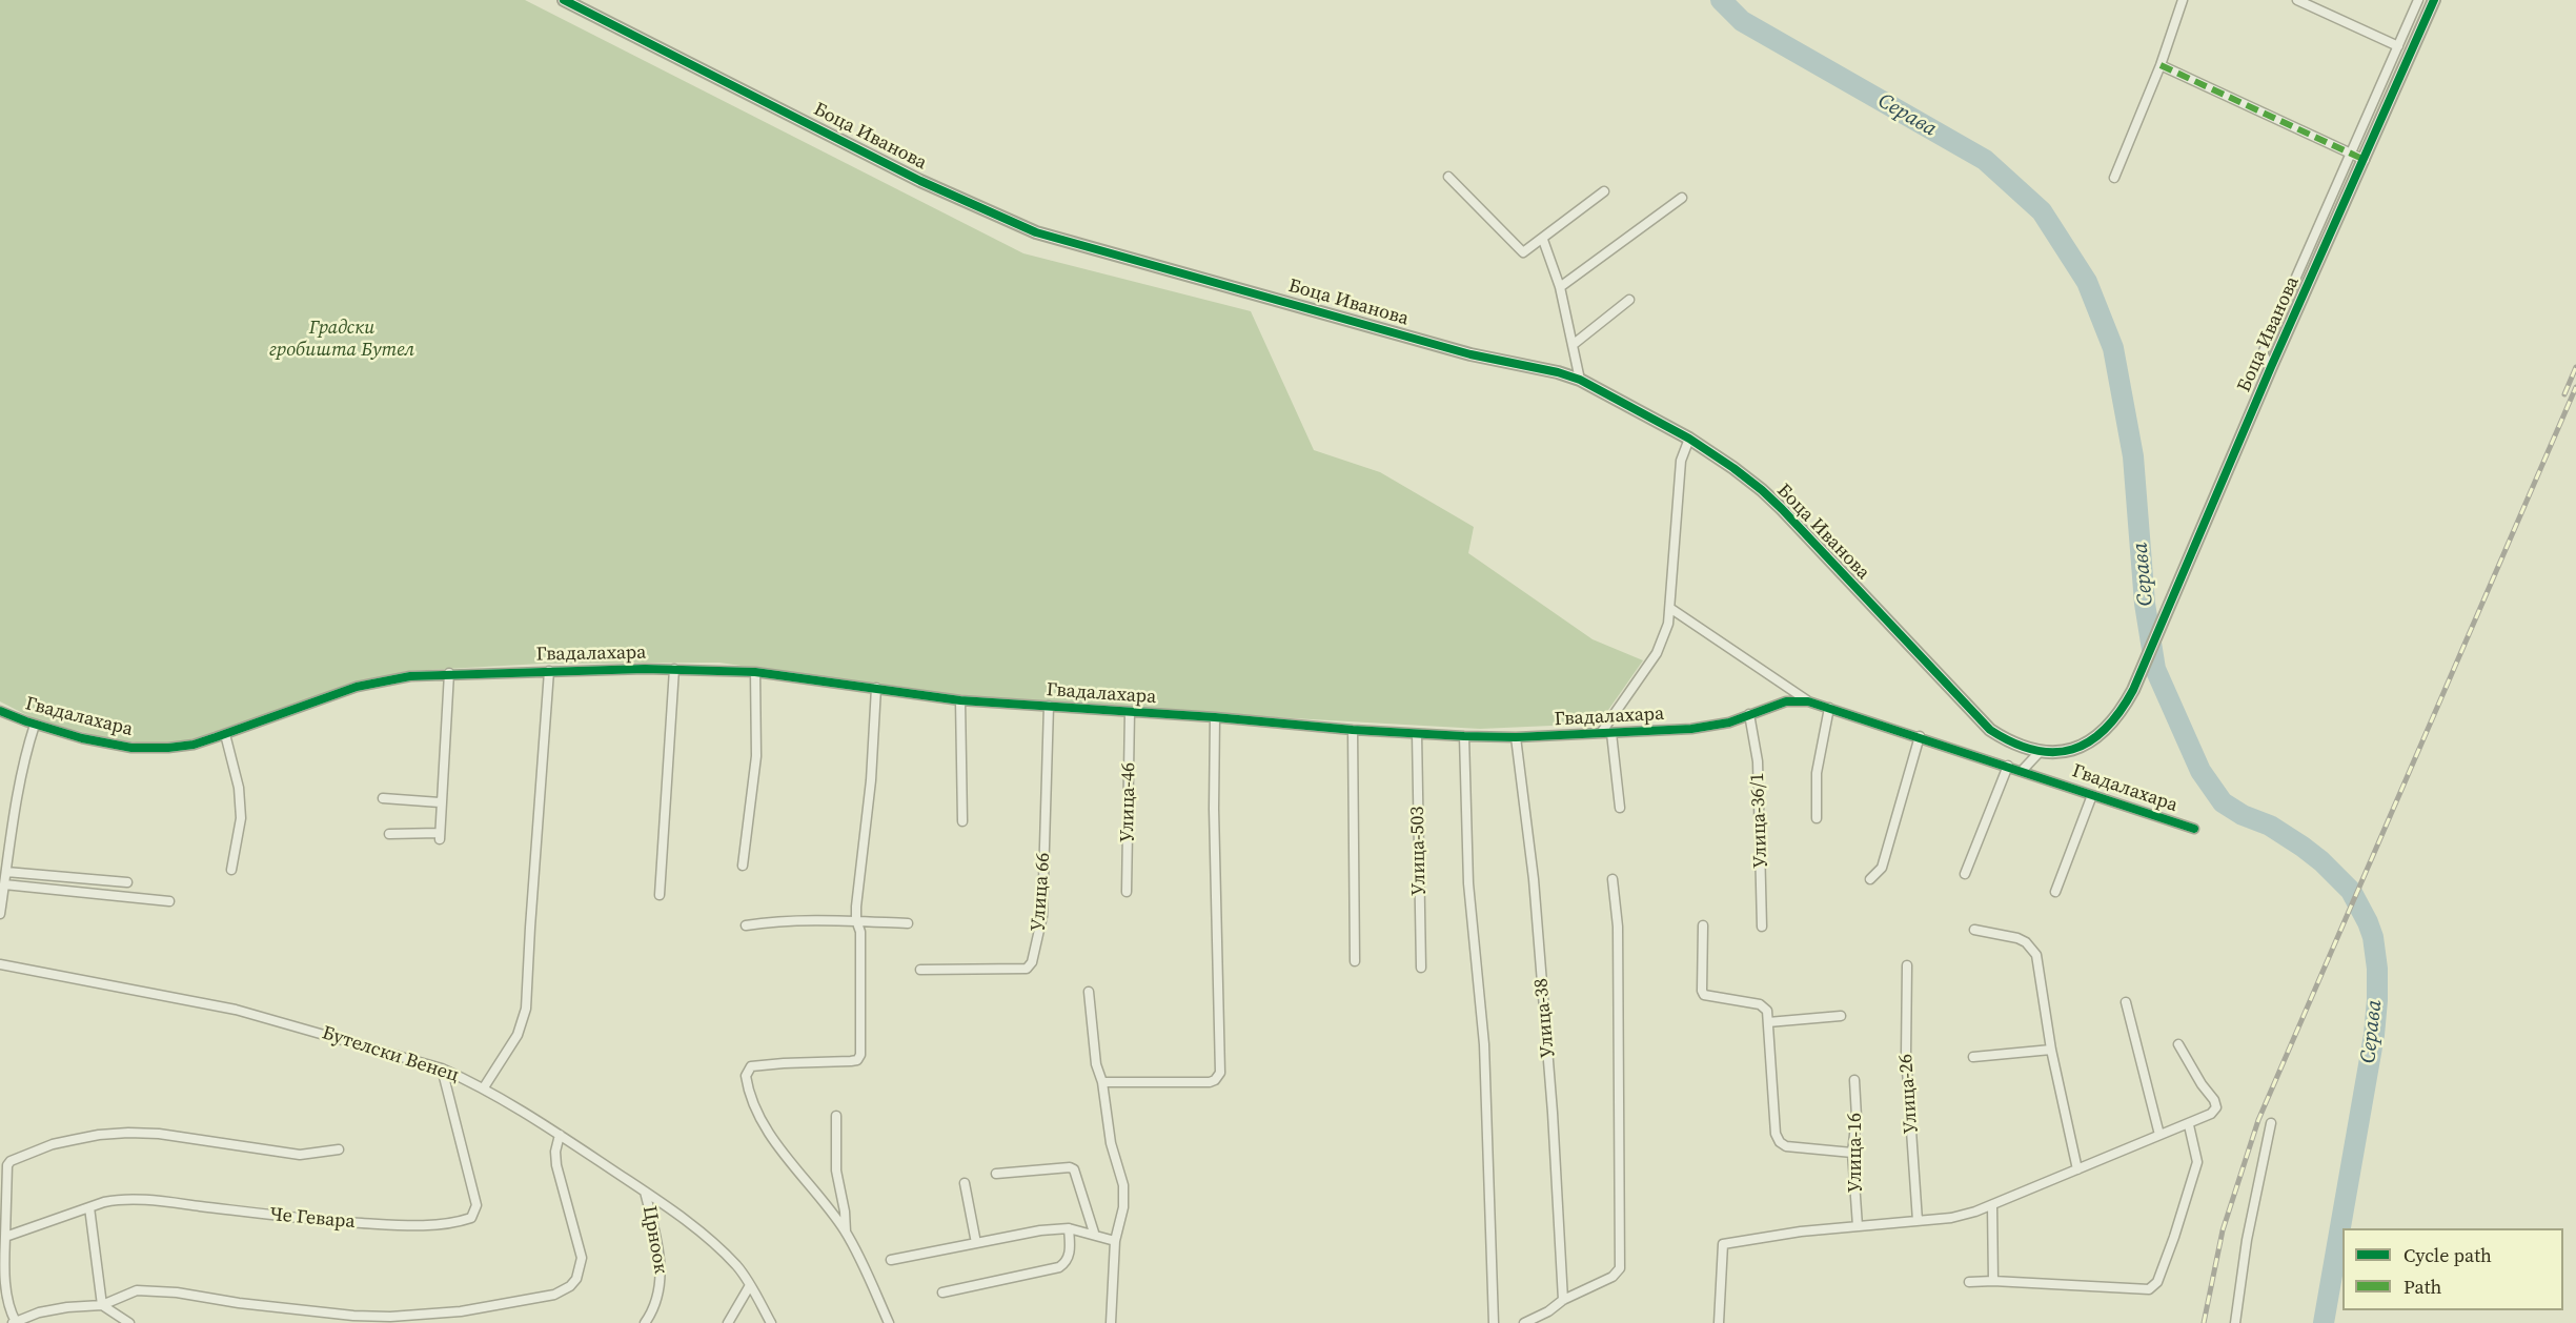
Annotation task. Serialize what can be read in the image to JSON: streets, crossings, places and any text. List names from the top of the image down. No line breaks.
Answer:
{"streets":{"street":["Боца Иванова","Гвадалахара","Улица-46","Улица-36/1","Улица-503","Улица 66","Улица-38","Бутелски Венец","Улица-26","Улица-16","Че Гевара","Црноок"]},"crossings":[["Гвадалахара","Улица-46"],["Гвадалахара","Улица-36/1"],["Гвадалахара","Улица-503"],["Гвадалахара","Улица 66"],["Гвадалахара","Улица-38"],["Бутелски Венец","Че Гевара"],["Бутелски Венец","Црноок"]],"water":["Серава"],"parks":["Градски гробишта Бутел"],"legend":["Cycle path","Path"]}
